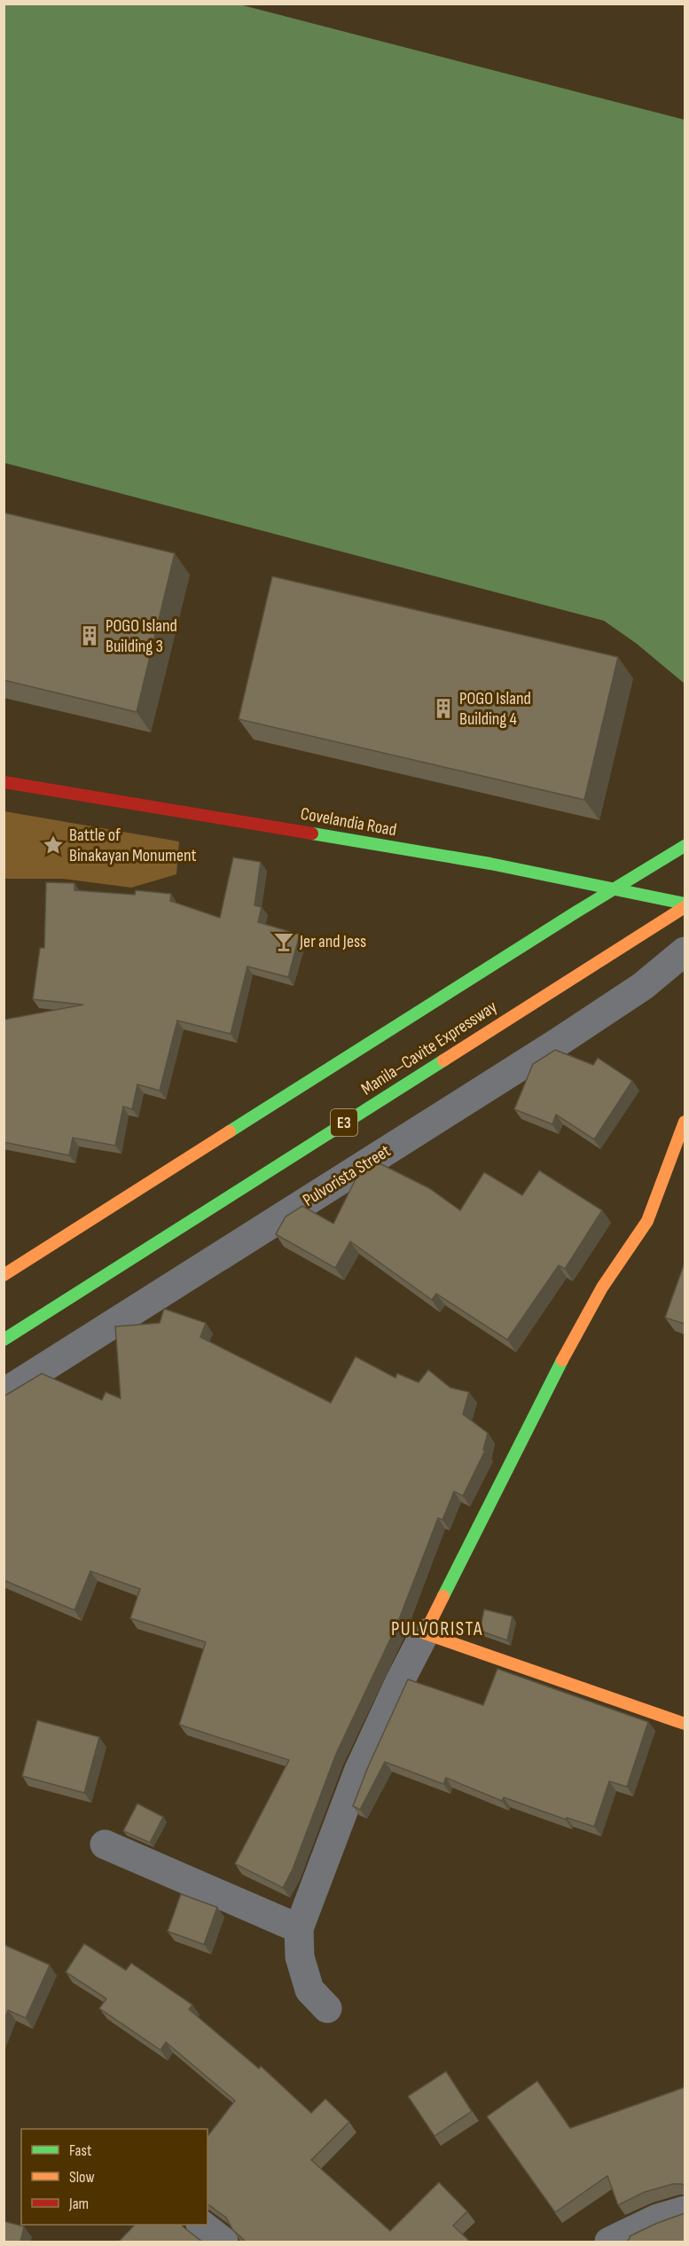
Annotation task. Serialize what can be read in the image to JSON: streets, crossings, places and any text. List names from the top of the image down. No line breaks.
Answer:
{"streets":{"main road":["Covelandia Road","Manila–Cavite Expressway","E3"],"street":["Pulvorista Street"]},"crossings":[["Covelandia Road","Manila–Cavite Expressway"]],"districts":["PULVORISTA"],"places":{"building":["POGO Island Building 3","POGO Island Building 4"],"place":["Battle of Binakayan Monument"],"bar":["Jer and Jess"]},"legend":["Fast","Slow","Jam"]}
